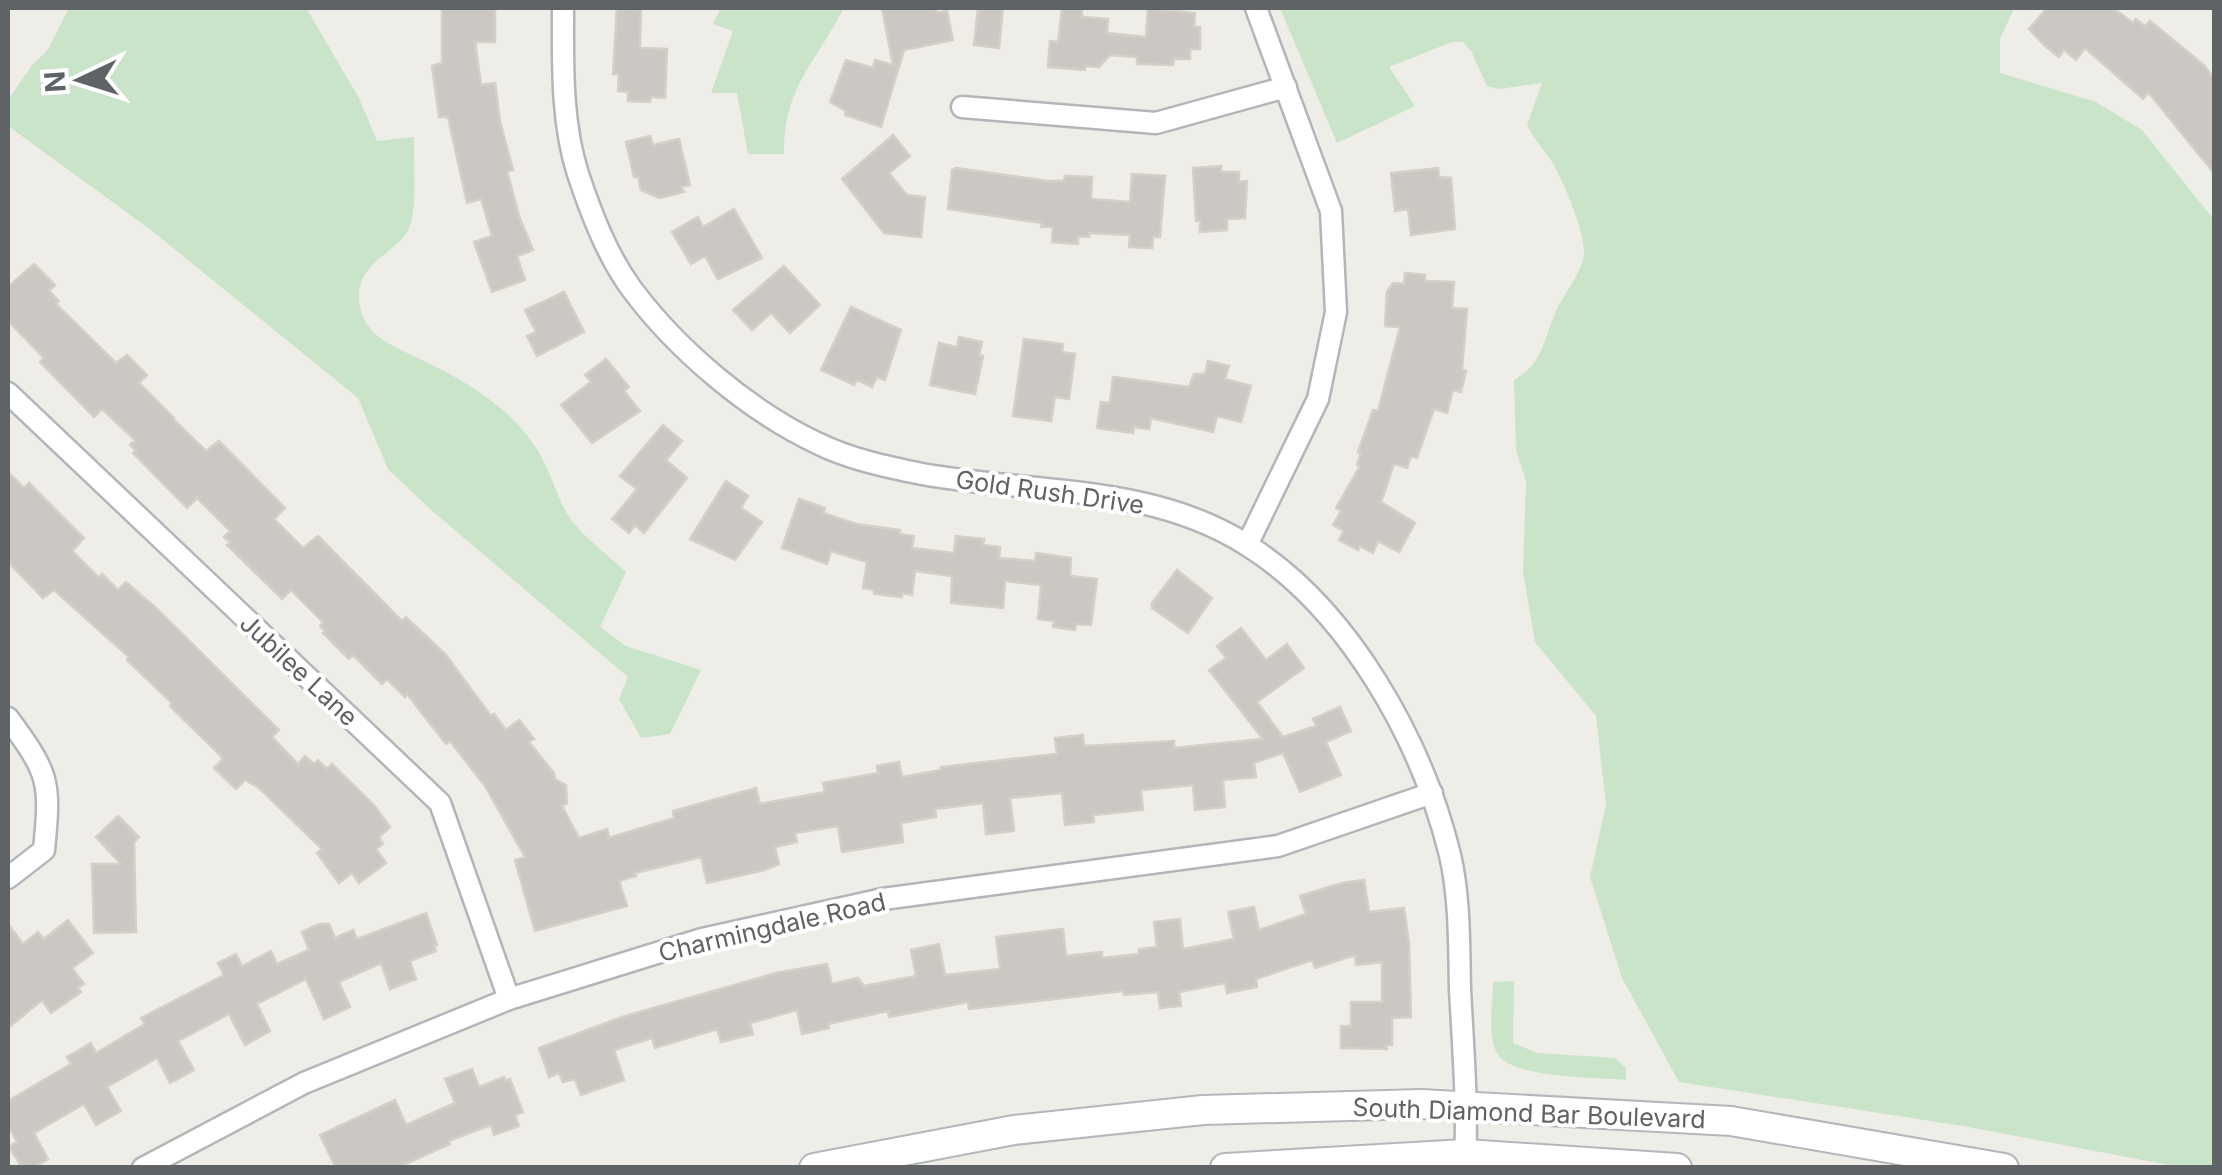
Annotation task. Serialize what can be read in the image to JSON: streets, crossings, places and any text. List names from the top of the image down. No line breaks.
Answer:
{"streets":{"main road":["South Diamond Bar Boulevard"],"street":["Gold Rush Drive","Jubilee Lane","Charmingdale Road"]},"crossings":[["Gold Rush Drive","Charmingdale Road"],["Gold Rush Drive","South Diamond Bar Boulevard"],["Jubilee Lane","Charmingdale Road"]],"north":"left"}
